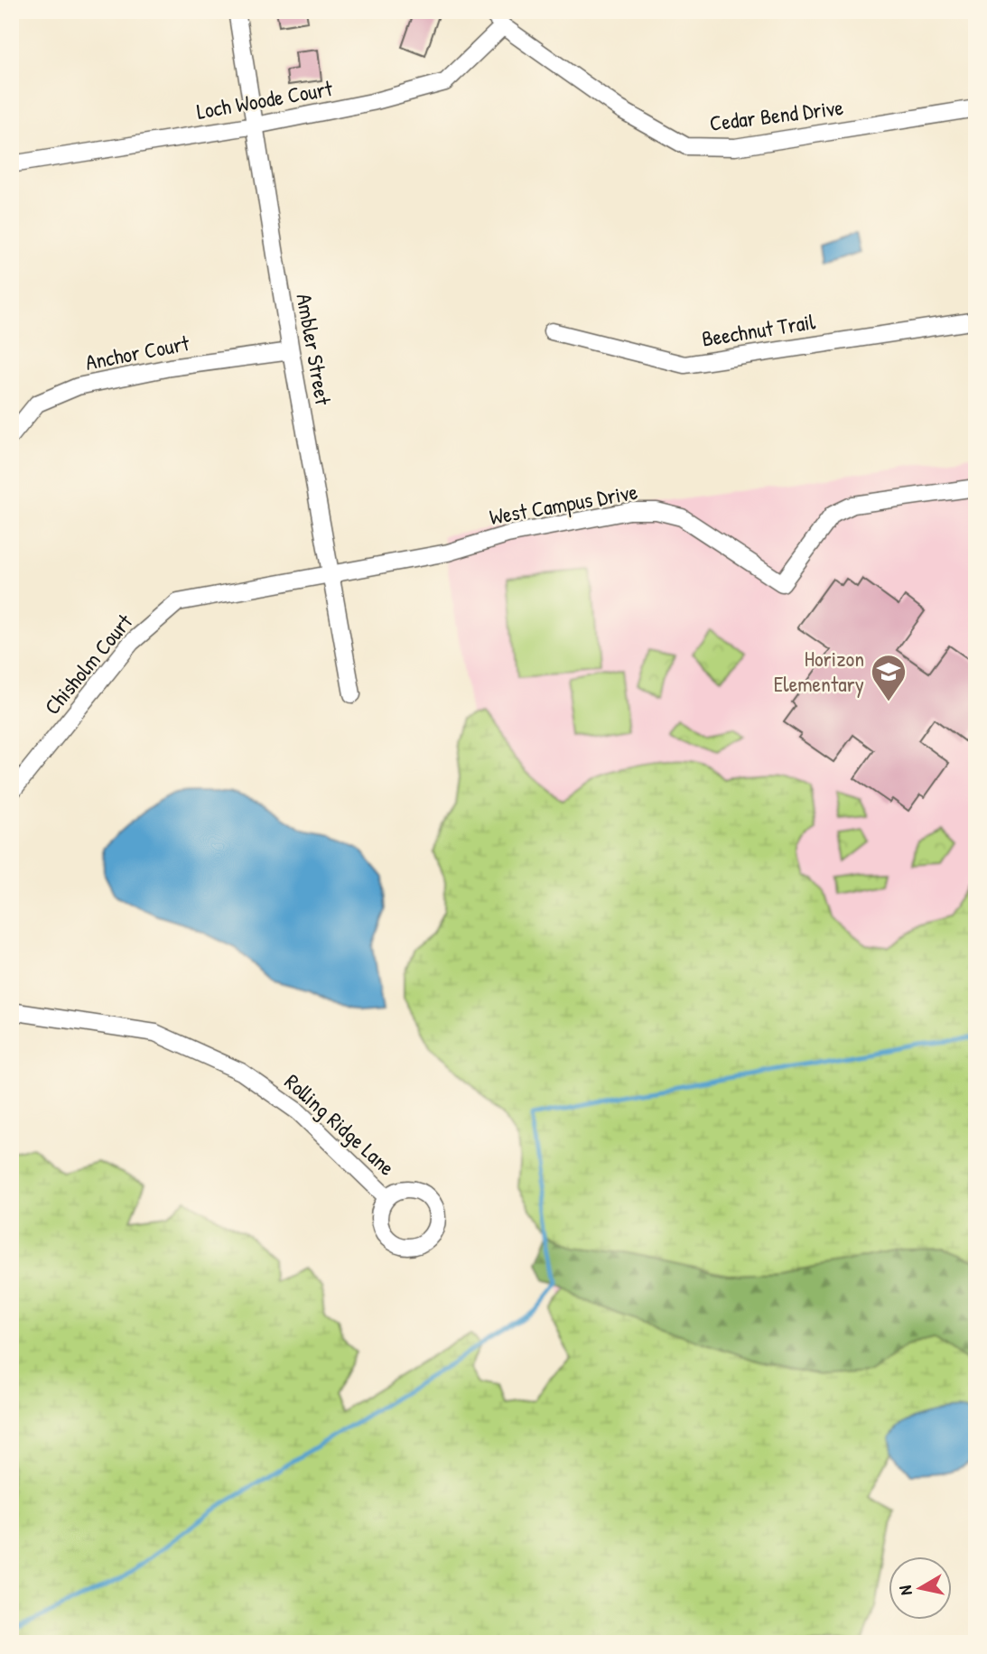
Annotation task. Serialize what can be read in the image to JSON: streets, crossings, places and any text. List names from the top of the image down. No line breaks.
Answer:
{"streets":{"street":["Loch Woode Court","Cedar Bend Drive","Beechnut Trail","Ambler Street","Anchor Court","West Campus Drive","Chisholm Court","Rolling Ridge Lane"]},"crossings":[["Loch Woode Court","Cedar Bend Drive"],["Loch Woode Court","Ambler Street"],["Ambler Street","Anchor Court"],["Ambler Street","West Campus Drive"],["Ambler Street","Chisholm Court"],["West Campus Drive","Chisholm Court"]],"places":{"school or university":["Horizon Elementary"]},"north":"left"}
